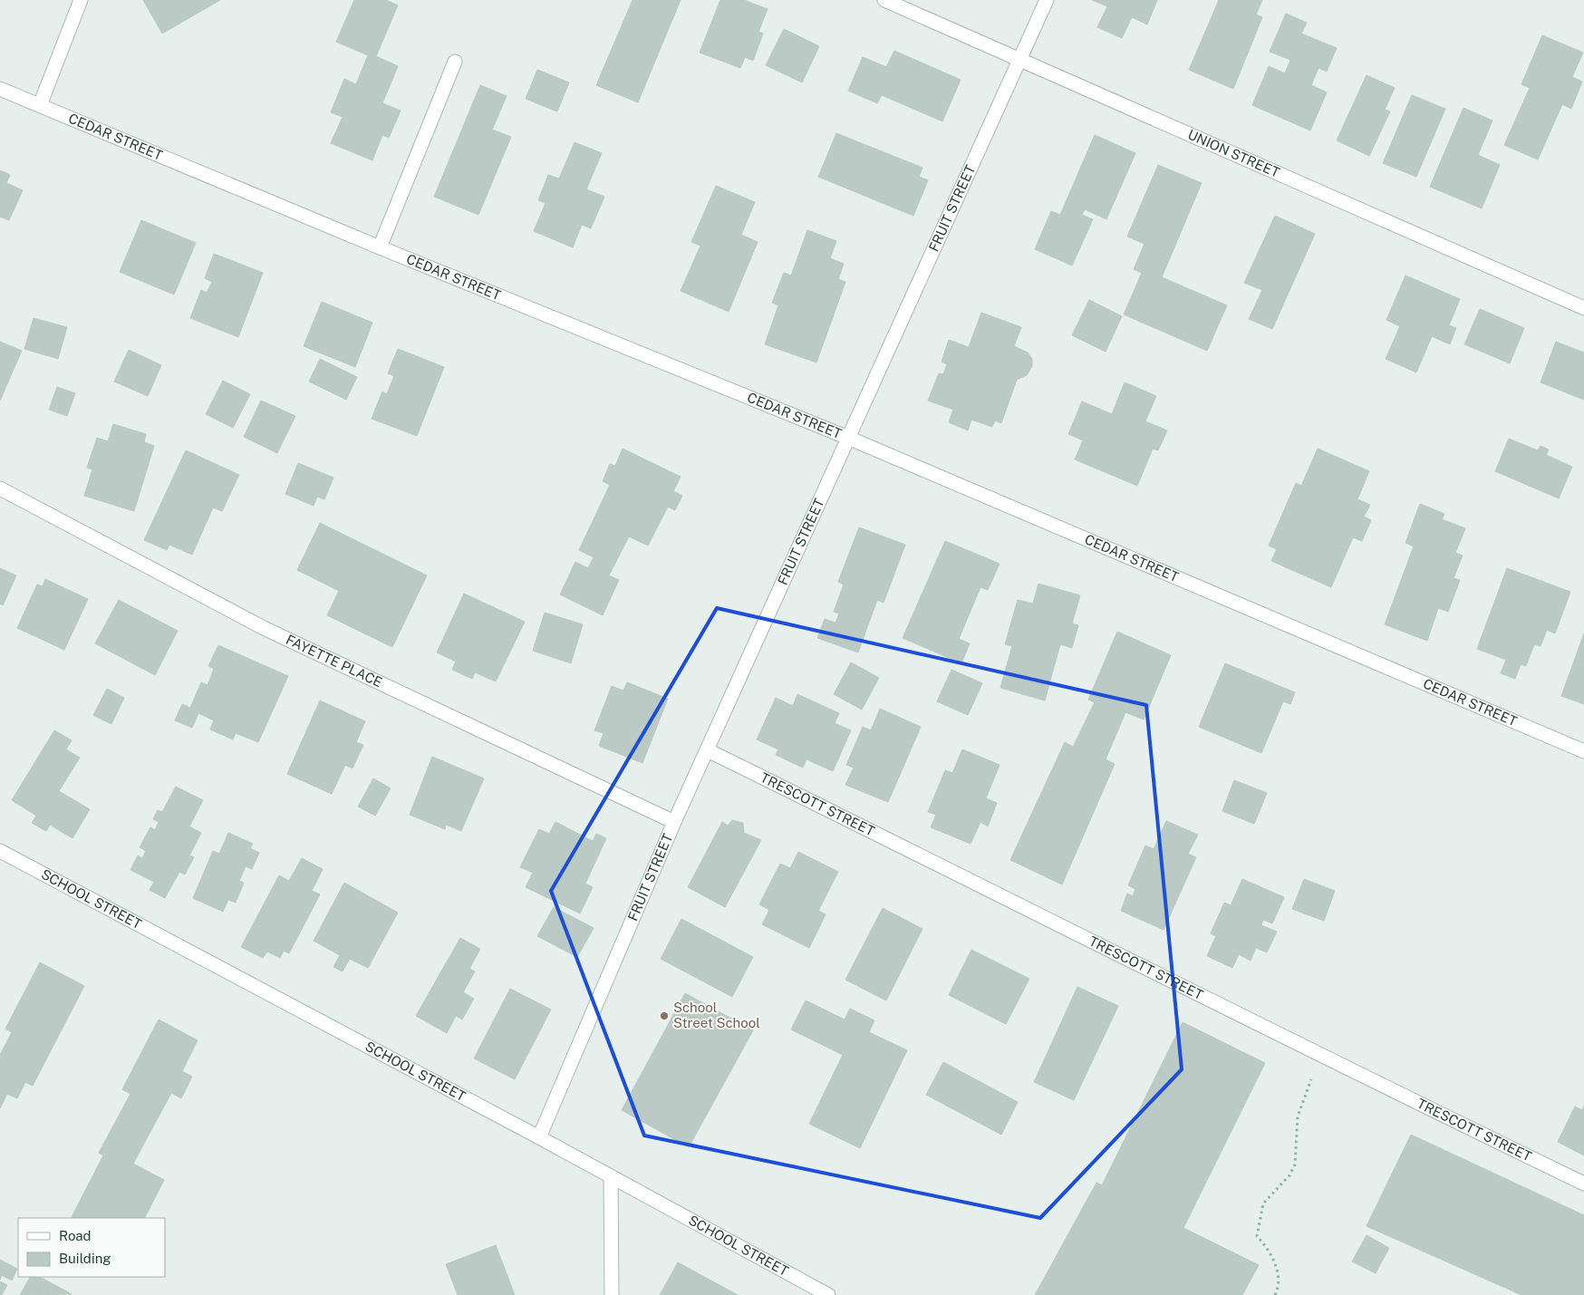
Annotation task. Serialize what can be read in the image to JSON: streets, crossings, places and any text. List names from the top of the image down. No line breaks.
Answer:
{"streets":{"street":["CEDAR STREET","UNION STREET","FRUIT STREET","FAYETTE PLACE","TRESCOTT STREET","SCHOOL STREET"]},"crossings":[["CEDAR STREET","FRUIT STREET"],["UNION STREET","FRUIT STREET"],["FRUIT STREET","FAYETTE PLACE"],["FRUIT STREET","TRESCOTT STREET"],["FRUIT STREET","SCHOOL STREET"]],"places":["School Street School"],"legend":["Road","Building"]}
